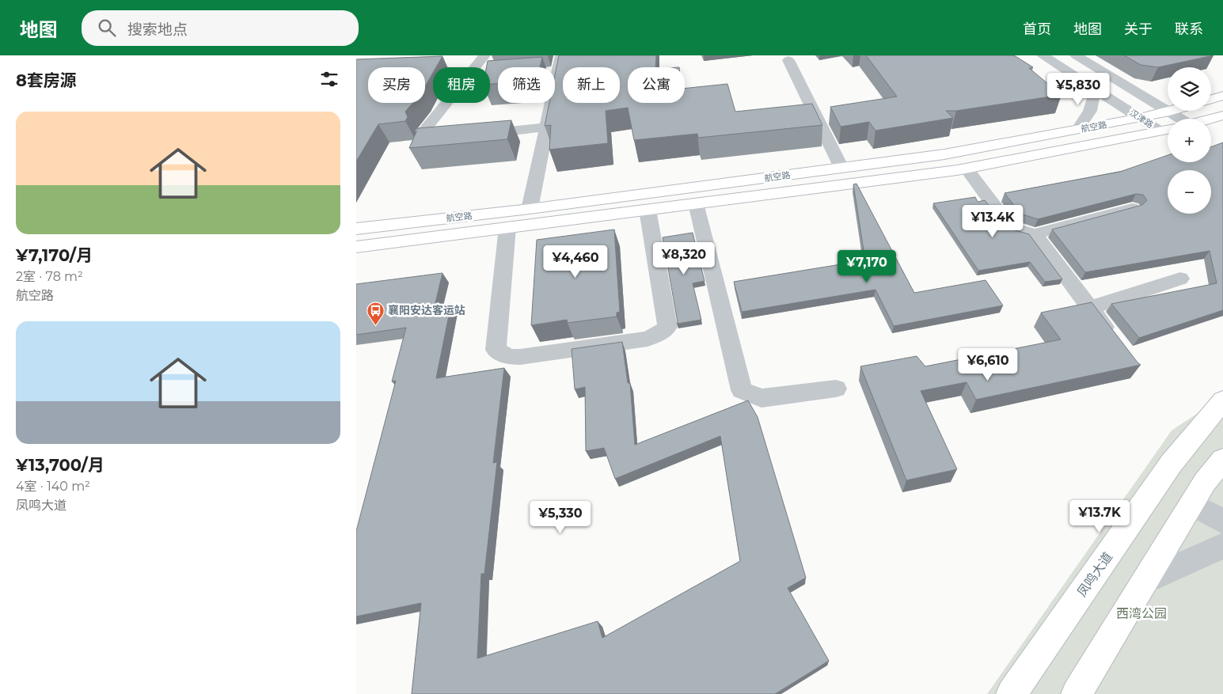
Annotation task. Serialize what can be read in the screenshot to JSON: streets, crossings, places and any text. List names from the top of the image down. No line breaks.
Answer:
{"streets":{"main road":["航空路","凤鸣大道"],"street":["汉津路"]},"crossings":[["汉津路","航空路"]],"parks":["西湾公园"],"places":{"bus stop":["襄阳安达客运站"]},"page":{"header":"地图","search":"搜索地点","nav":["首页","地图","关于","联系"],"heading":"8套房源","map_buttons":["+","−"],"chip":["买房","租房","筛选","新上","公寓"],"price":["¥5,830","¥13.4K","¥8,320","¥4,460","¥7,170","¥6,610","¥13.7K","¥5,330"],"list":[{"name":"¥7,170/月","note":"2室 · 78 m² · 航空路"},{"name":"¥13,700/月","note":"4室 · 140 m² · 凤鸣大道"}]}}
